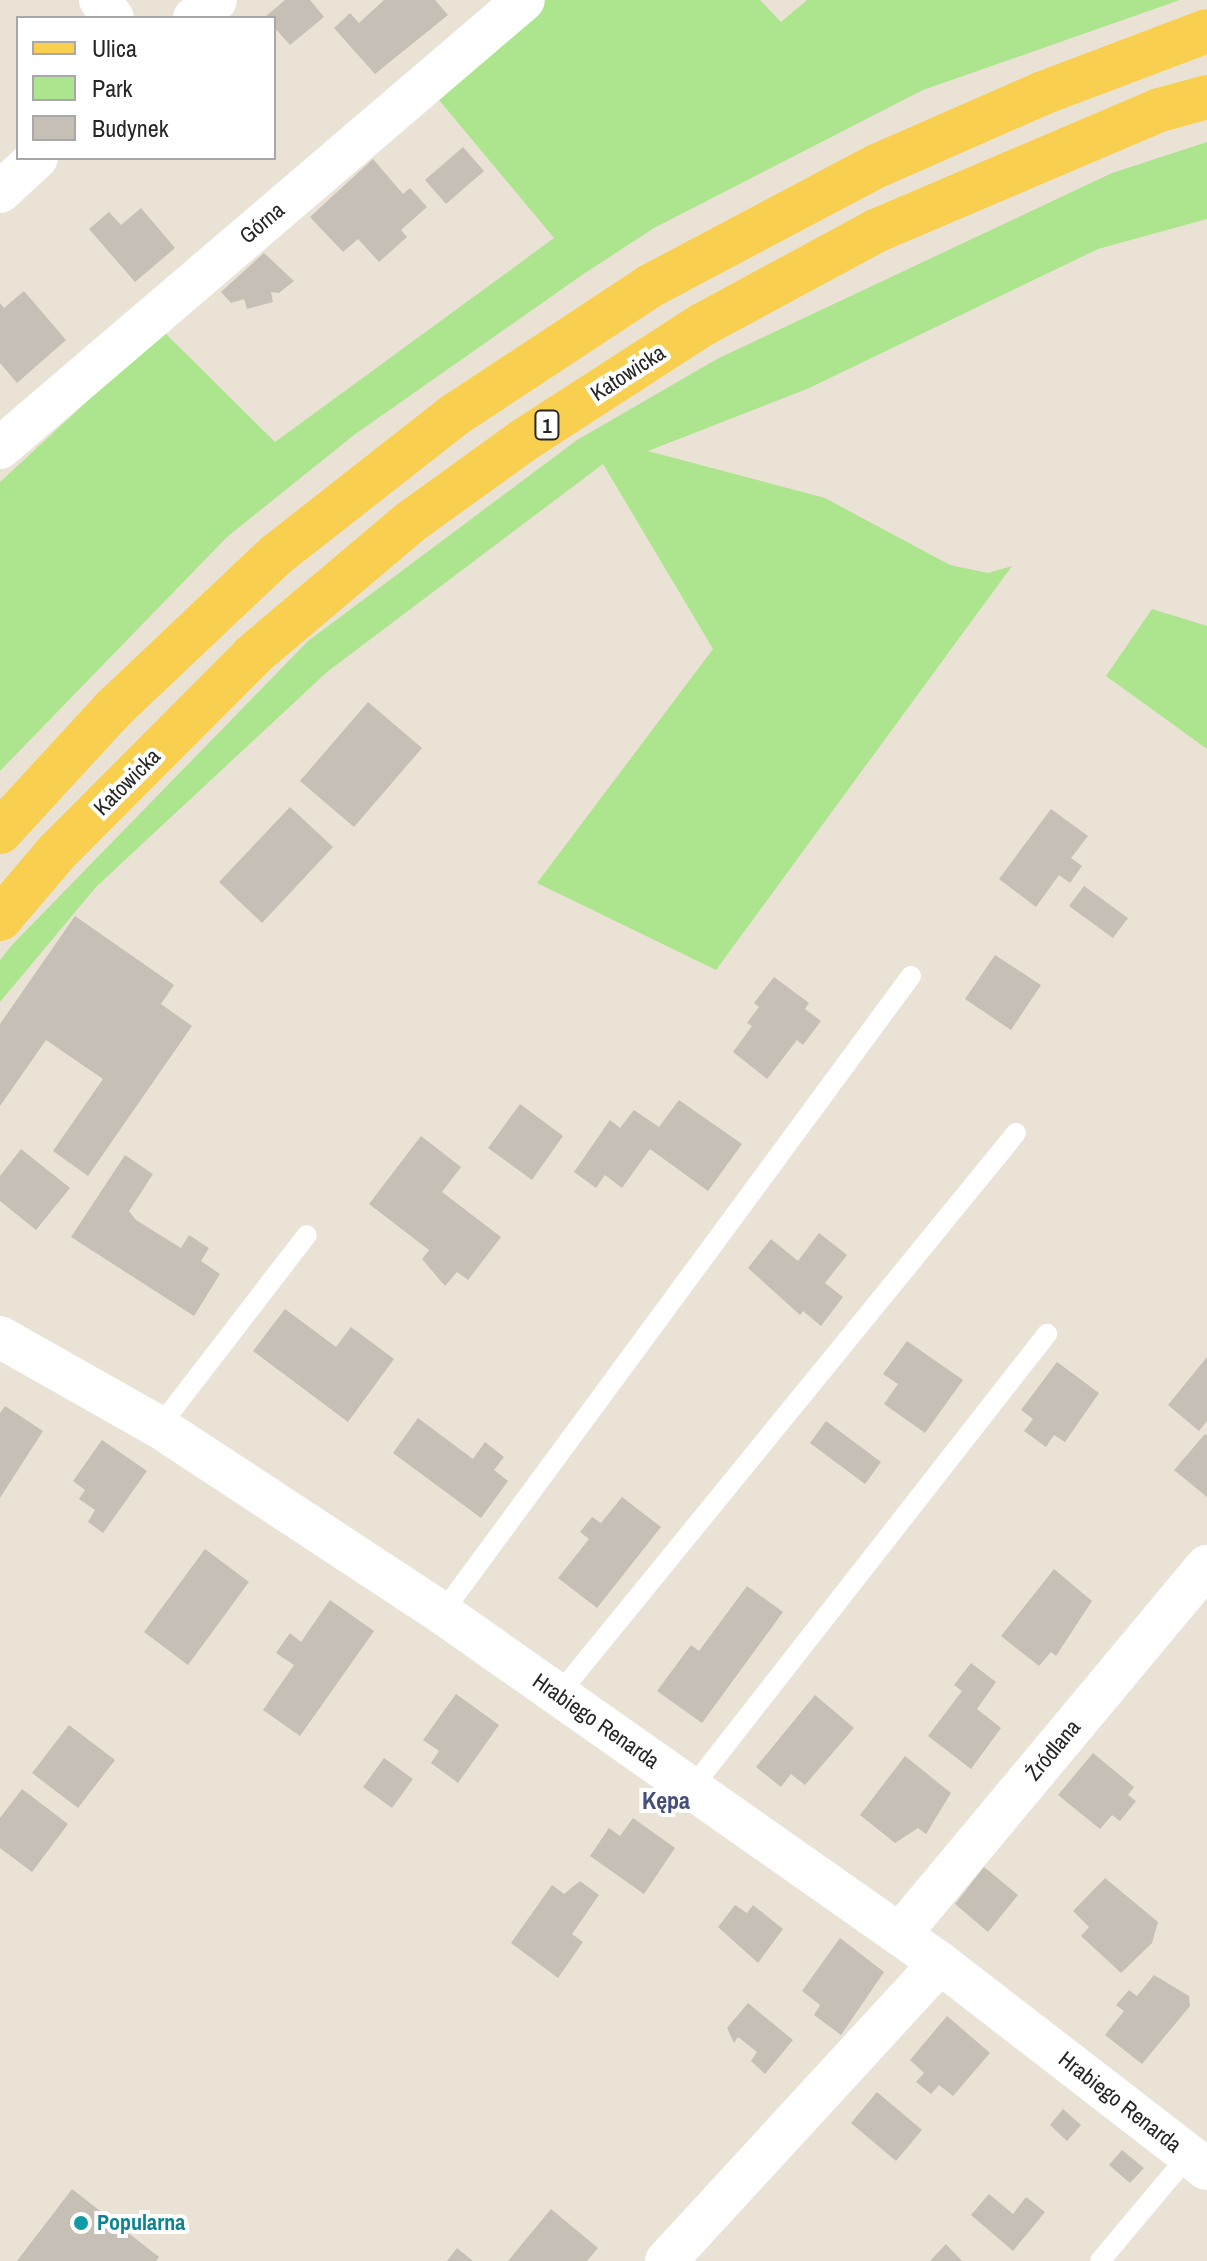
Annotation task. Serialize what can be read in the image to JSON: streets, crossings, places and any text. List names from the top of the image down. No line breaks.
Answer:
{"streets":{"main road":["Katowicka","1"],"street":["Górna","Hrabiego Renarda","Źródlana"]},"crossings":[["Hrabiego Renarda","Źródlana"]],"districts":["Kępa"],"places":["Popularna"],"legend":["Ulica","Park","Budynek"]}
